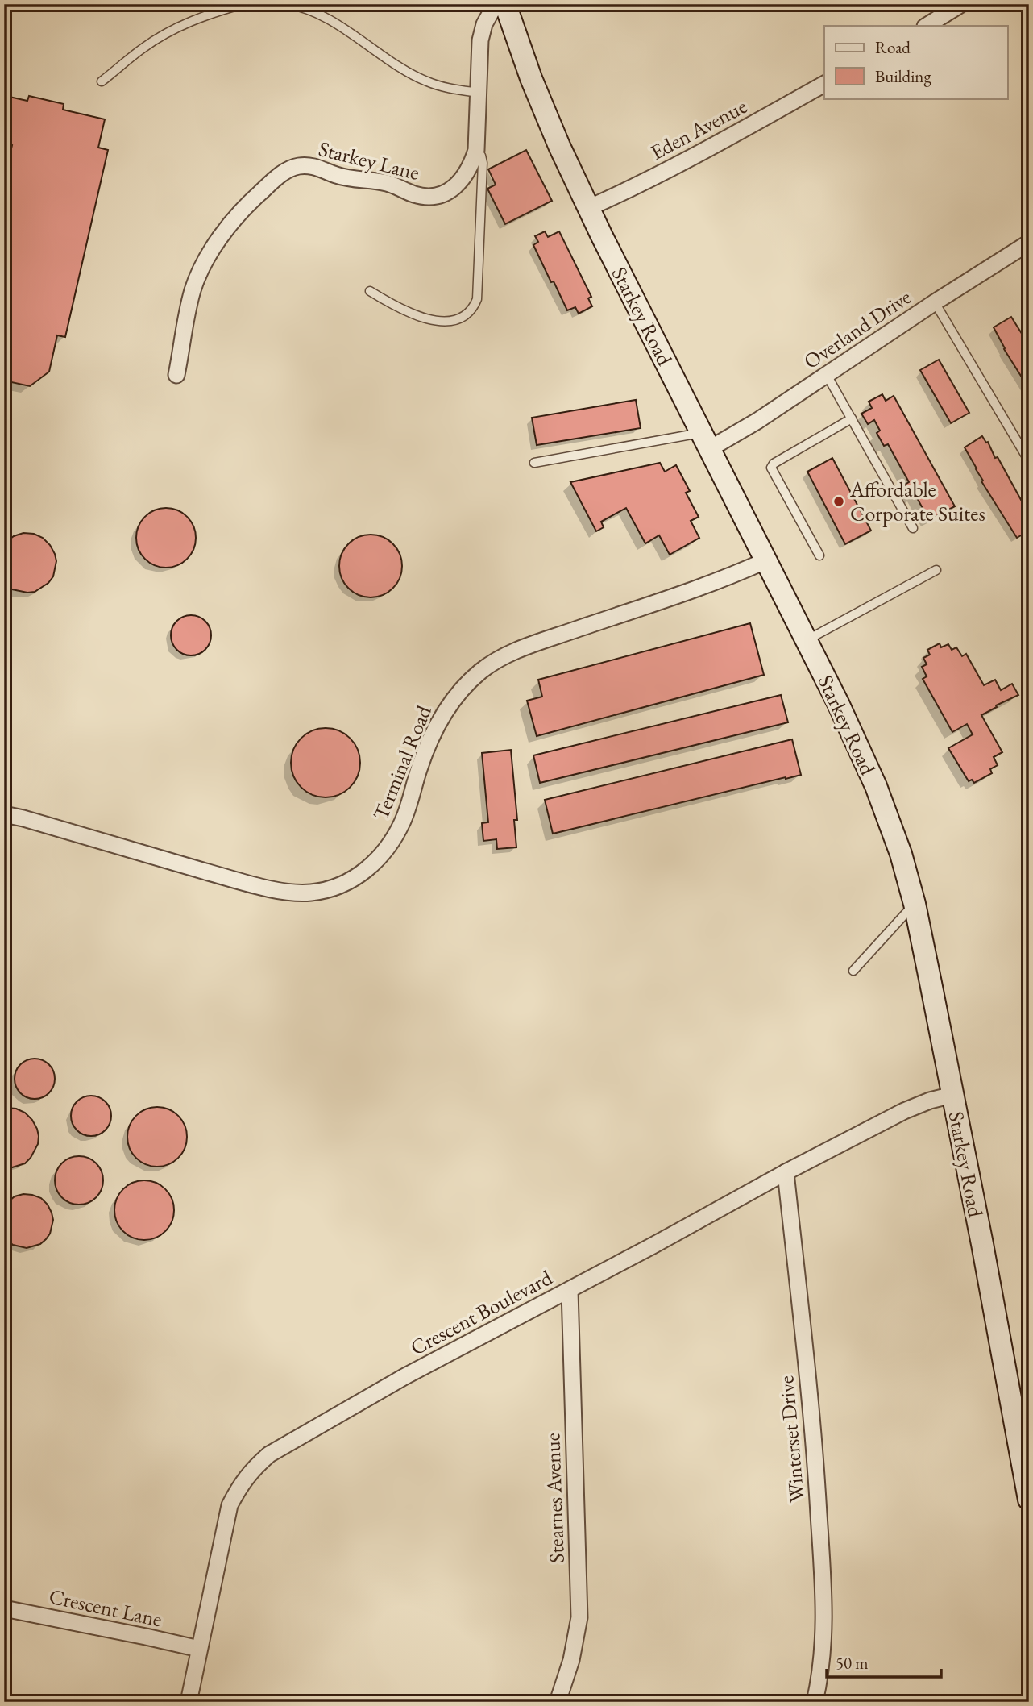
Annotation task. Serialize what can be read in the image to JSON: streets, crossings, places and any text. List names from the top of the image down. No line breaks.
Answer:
{"streets":{"main road":["Starkey Road"],"street":["Eden Avenue","Starkey Lane","Overland Drive","Terminal Road","Crescent Boulevard","Winterset Drive","Stearnes Avenue","Crescent Lane"]},"crossings":[["Eden Avenue","Starkey Road"],["Starkey Road","Overland Drive"],["Starkey Road","Terminal Road"],["Starkey Road","Crescent Boulevard"],["Crescent Boulevard","Winterset Drive"],["Crescent Boulevard","Stearnes Avenue"],["Crescent Boulevard","Crescent Lane"]],"places":["Affordable Corporate Suites"],"legend":["Road","Building"],"scale_bar":"50 m"}
